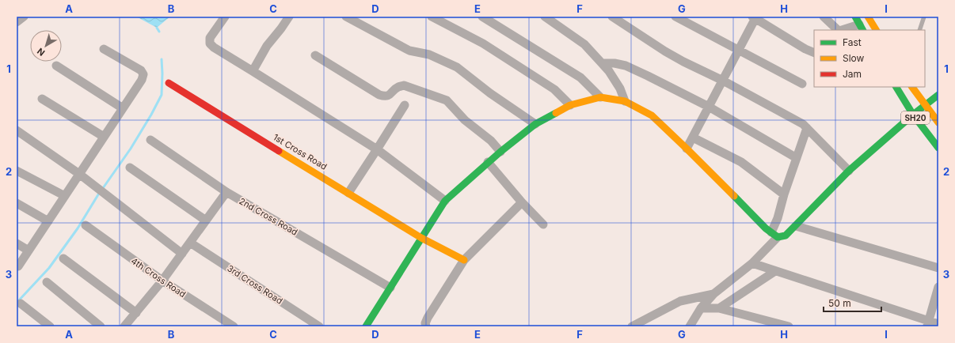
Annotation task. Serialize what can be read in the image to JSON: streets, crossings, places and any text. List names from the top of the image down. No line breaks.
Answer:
{"streets":{"street":["SH20","1st Cross Road","2nd Cross Road","4th Cross Road","3rd Cross Road"]},"legend":["Fast","Slow","Jam"],"scale_bar":"50 m","north":"bottom left","grid":{"columns":["A","B","C","D","E","F","G","H","I"],"rows":["1","2","3"]}}
